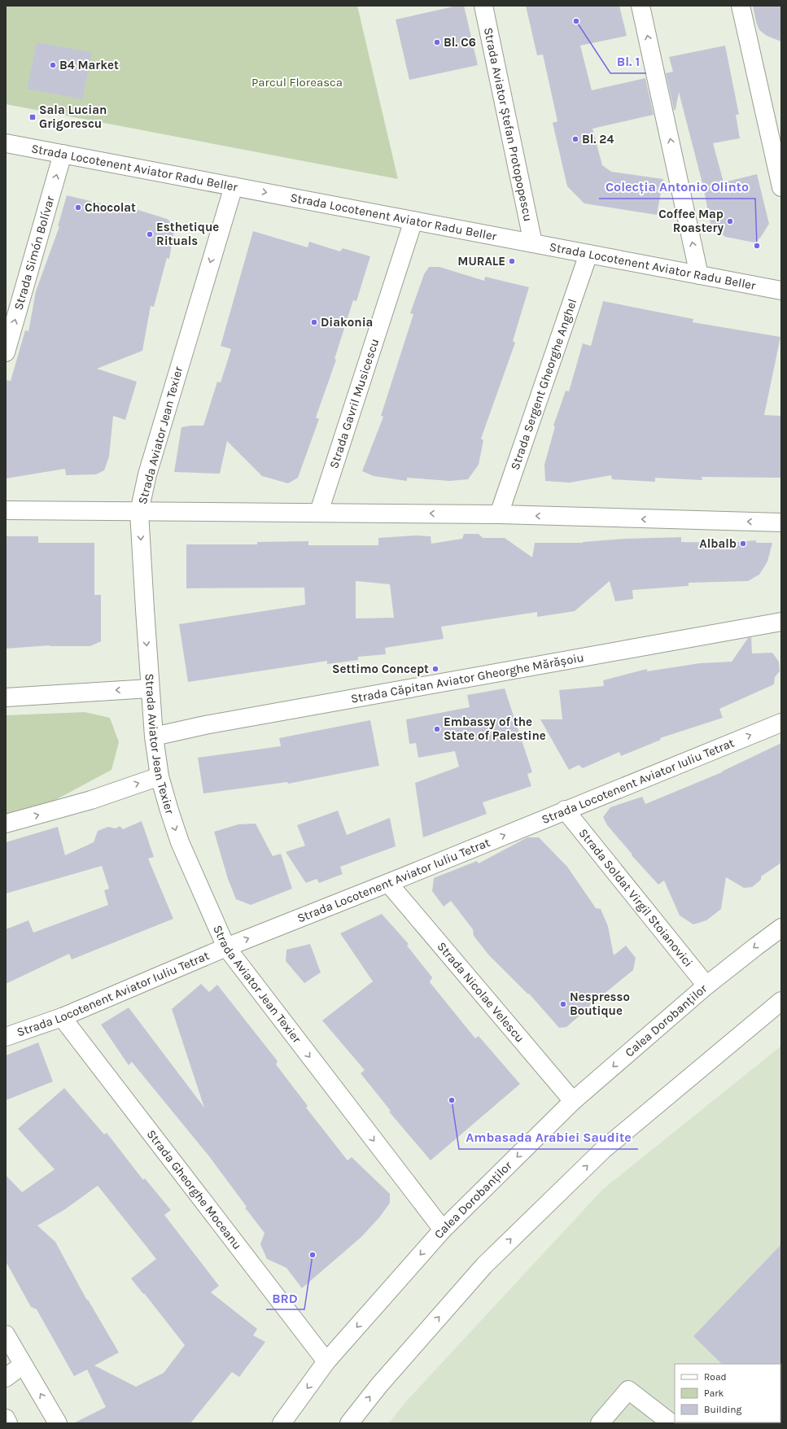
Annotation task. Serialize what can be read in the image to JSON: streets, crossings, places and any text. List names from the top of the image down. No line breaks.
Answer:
{"streets":{"street":["Strada Aviator Ștefan Protopopescu","Strada Locotenent Aviator Radu Beller","Strada Simón Bolívar","Strada Sergent Gheorghe Anghel","Strada Gavril Musicescu","Strada Aviator Jean Texier","Strada Căpitan Aviator Gheorghe Mărășoiu","Strada Locotenent Aviator Iuliu Tetrat","Strada Soldat Virgil Stoianovici","Strada Nicolae Velescu","Calea Dorobanților","Strada Gheorghe Moceanu"]},"crossings":[["Strada Aviator Ștefan Protopopescu","Strada Locotenent Aviator Radu Beller"],["Strada Locotenent Aviator Radu Beller","Strada Simón Bolívar"],["Strada Locotenent Aviator Radu Beller","Strada Sergent Gheorghe Anghel"],["Strada Locotenent Aviator Radu Beller","Strada Gavril Musicescu"],["Strada Locotenent Aviator Radu Beller","Strada Aviator Jean Texier"],["Strada Aviator Jean Texier","Strada Căpitan Aviator Gheorghe Mărășoiu"],["Strada Aviator Jean Texier","Strada Locotenent Aviator Iuliu Tetrat"],["Strada Aviator Jean Texier","Calea Dorobanților"],["Strada Locotenent Aviator Iuliu Tetrat","Strada Soldat Virgil Stoianovici"],["Strada Locotenent Aviator Iuliu Tetrat","Strada Nicolae Velescu"],["Strada Locotenent Aviator Iuliu Tetrat","Strada Gheorghe Moceanu"],["Strada Soldat Virgil Stoianovici","Calea Dorobanților"],["Strada Nicolae Velescu","Calea Dorobanților"],["Calea Dorobanților","Strada Gheorghe Moceanu"]],"one_way":["Strada Simón Bolívar","Strada Aviator Jean Texier","Strada Locotenent Aviator Iuliu Tetrat"],"parks":["Parcul Floreasca"],"places":{"other":["Bl. 1","Bl. C6","B4 Market","Bl. 24","Chocolat","Coffee Map Roastery","Esthetique Rituals","Colecția Antonio Olinto","MURALE","Diakonia","Albalb","Settimo Concept","Embassy of the State of Palestine","Nespresso Boutique","Ambasada Arabiei Saudite","BRD"],"transit":["Sala Lucian Grigorescu"]},"legend":["Road","Park","Building"]}
